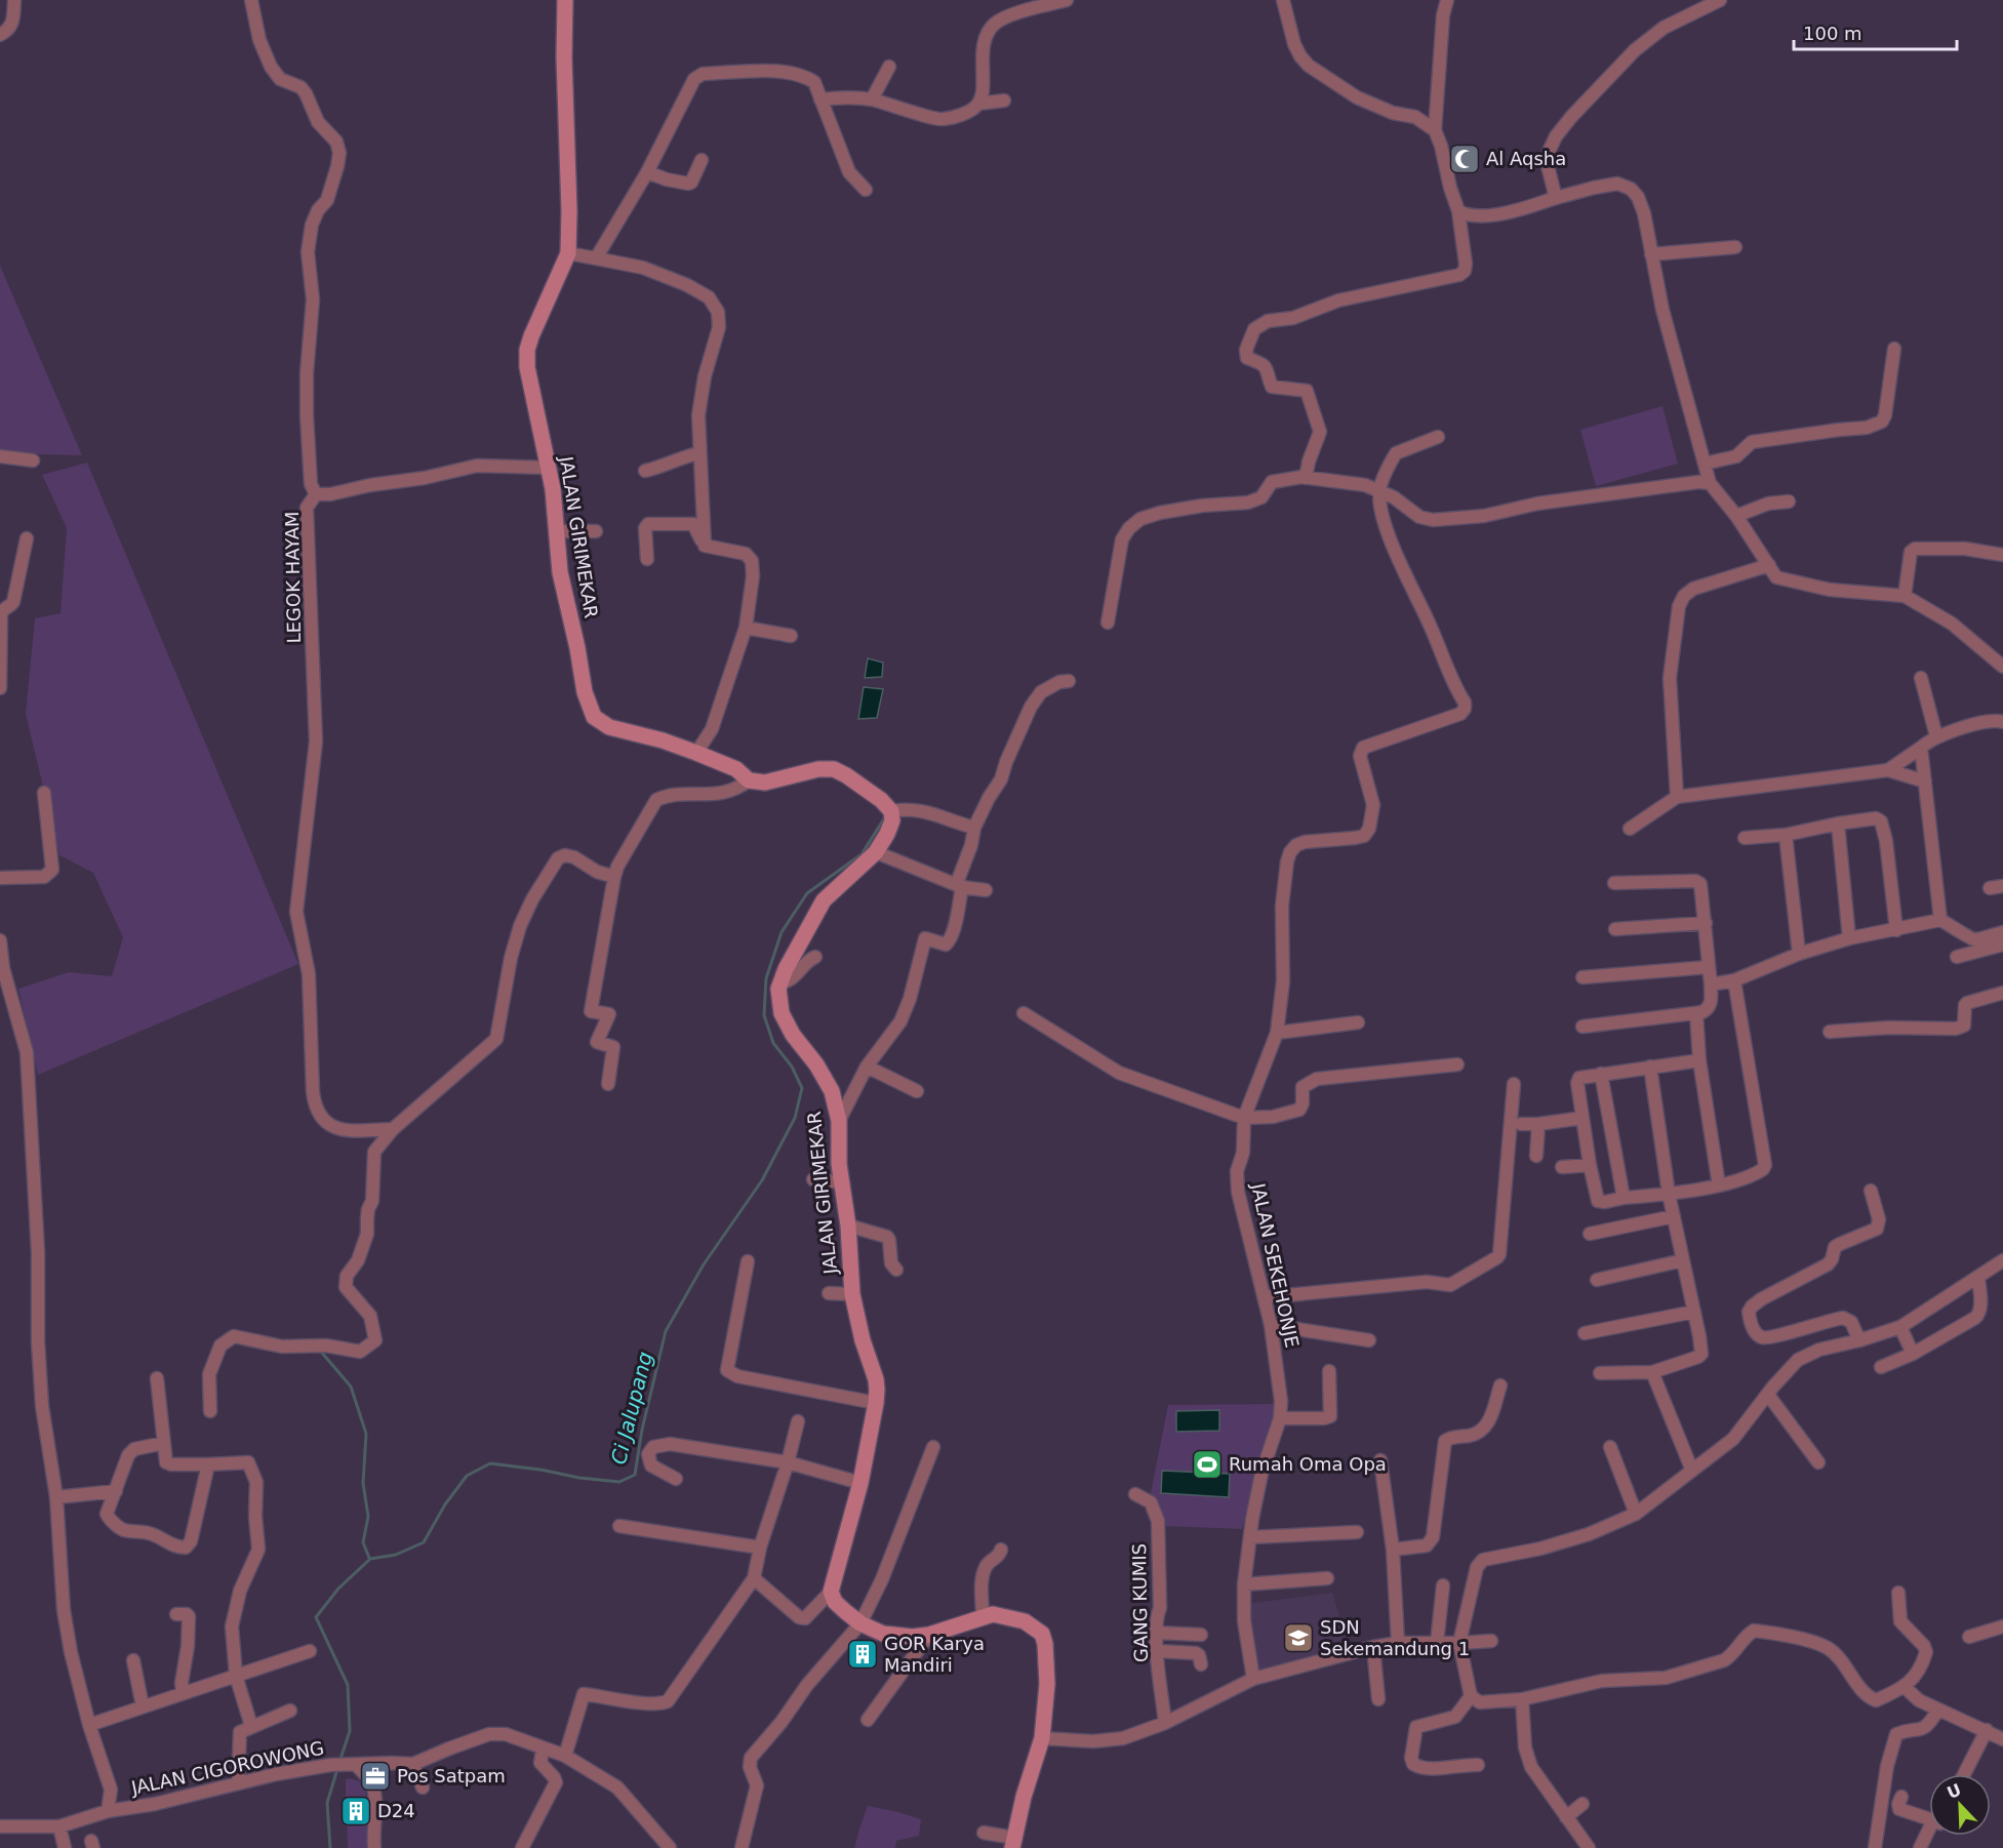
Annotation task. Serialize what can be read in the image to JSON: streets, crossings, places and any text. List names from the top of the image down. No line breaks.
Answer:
{"streets":{"street":["JALAN GIRIMEKAR","LEGOK HAYAM","JALAN SEKEHONJE","GANG KUMIS","JALAN CIGOROWONG"]},"water":["Ci Jalupang"],"places":{"mosque":["Al Aqsha"],"sports":["Rumah Oma Opa"],"school or university":["SDN Sekemandung 1"],"building":["GOR Karya Mandiri","D24"],"office":["Pos Satpam"]},"scale_bar":"100 m","north":"top left"}
